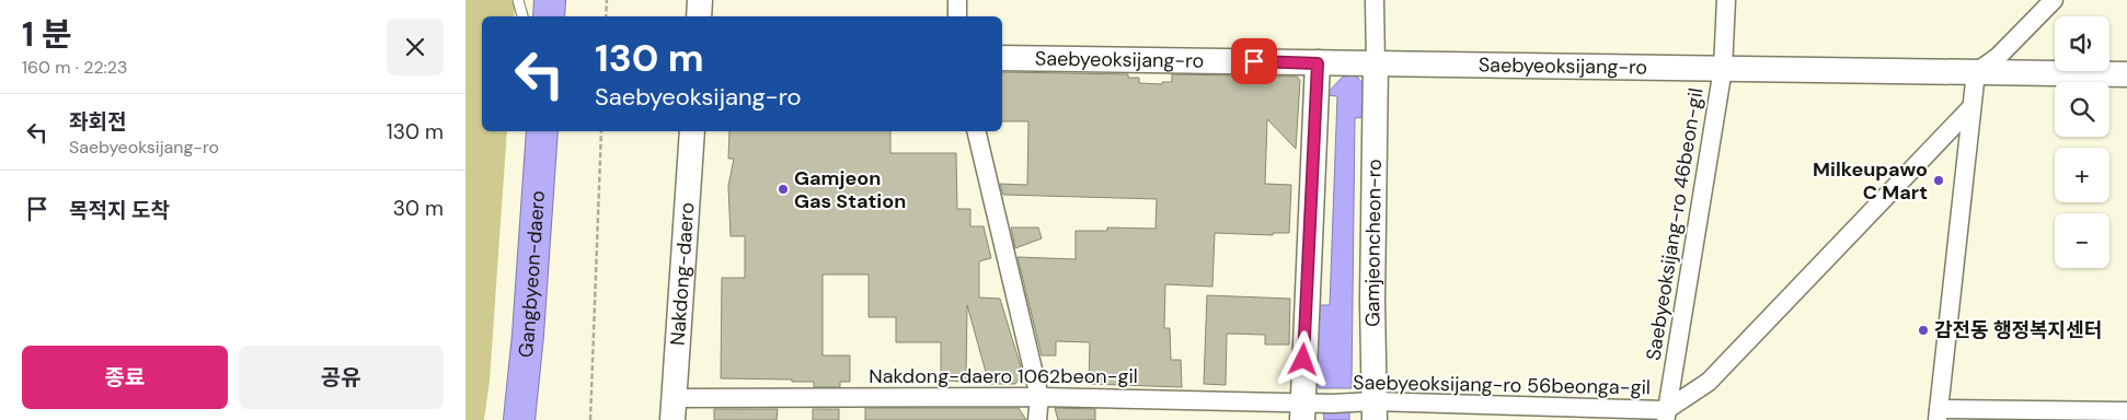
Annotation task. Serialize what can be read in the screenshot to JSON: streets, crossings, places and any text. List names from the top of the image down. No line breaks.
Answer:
{"streets":{"highway":["Gangbyeon-daero"],"street":["Saebyeoksijang-ro","Saebyeoksijang-ro 46beon-gil","Gamjeoncheon-ro","Nakdong-daero","Nakdong-daero 1062beon-gil","Saebyeoksijang-ro 56beonga-gil"]},"crossings":[["Saebyeoksijang-ro","Saebyeoksijang-ro 46beon-gil"],["Saebyeoksijang-ro","Gamjeoncheon-ro"],["Saebyeoksijang-ro 46beon-gil","Saebyeoksijang-ro 56beonga-gil"],["Gamjeoncheon-ro","Saebyeoksijang-ro 56beonga-gil"],["Nakdong-daero","Nakdong-daero 1062beon-gil"],["Nakdong-daero 1062beon-gil","Saebyeoksijang-ro 56beonga-gil"]],"places":["Milkeupawo C Mart","Gamjeon Gas Station","감전동 행정복지센터"],"page":{"heading":["1 분","160 m · 22:23"],"map_buttons":["+","−"],"turn":["130 m","Saebyeoksijang-ro"],"list":[{"name":"좌회전","note":"Saebyeoksijang-ro","value":"130 m"},{"name":"목적지 도착","value":"30 m"}],"buttons":["종료","공유"]}}
